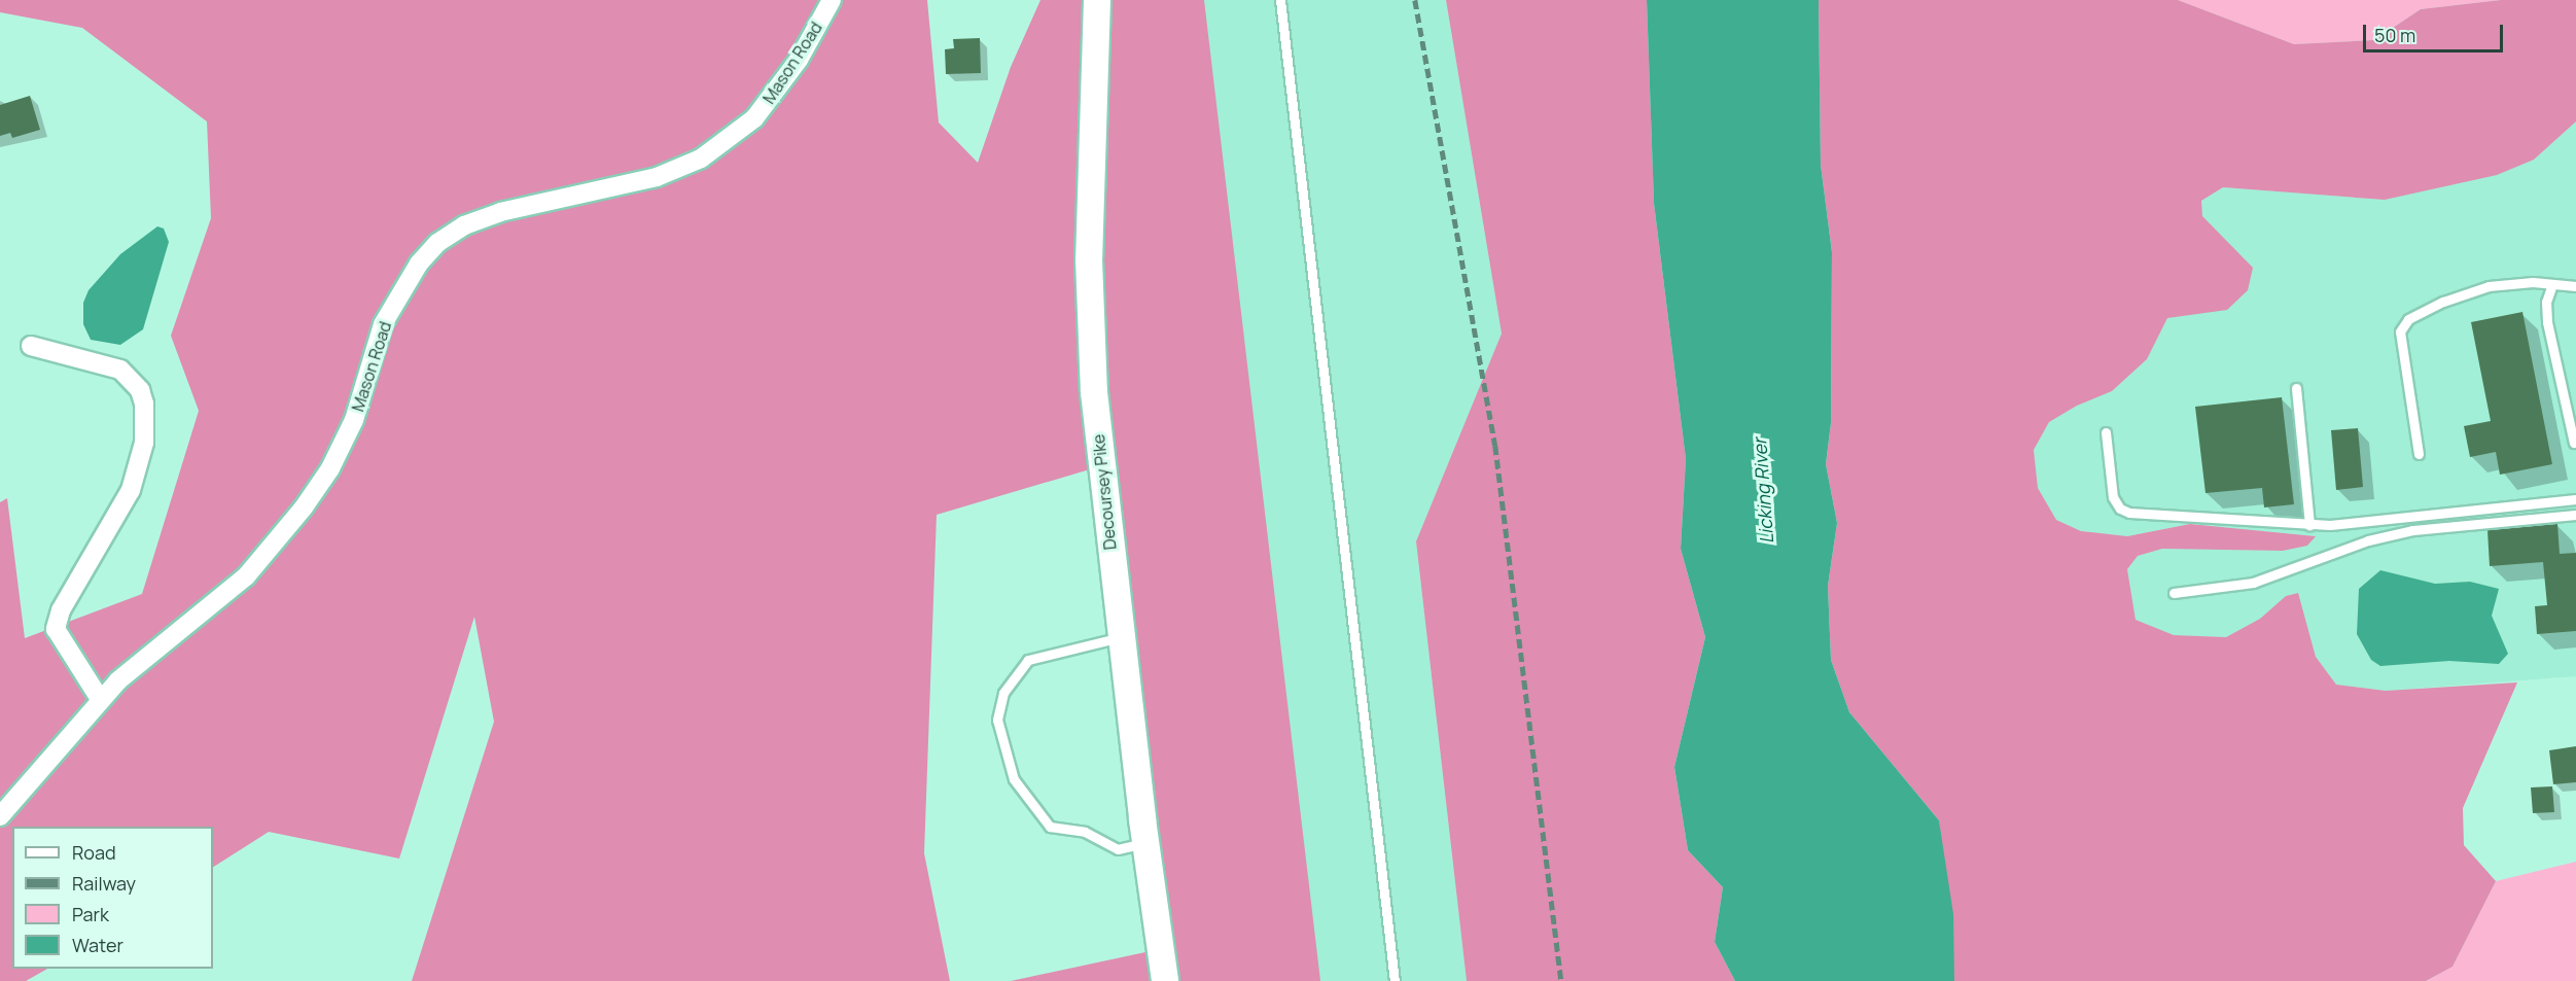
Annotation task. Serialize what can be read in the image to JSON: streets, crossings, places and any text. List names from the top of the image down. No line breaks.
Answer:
{"streets":{"main road":["Decoursey Pike"],"street":["Mason Road"]},"water":["Licking River"],"legend":["Road","Railway","Park","Water"],"scale_bar":"50 m"}
